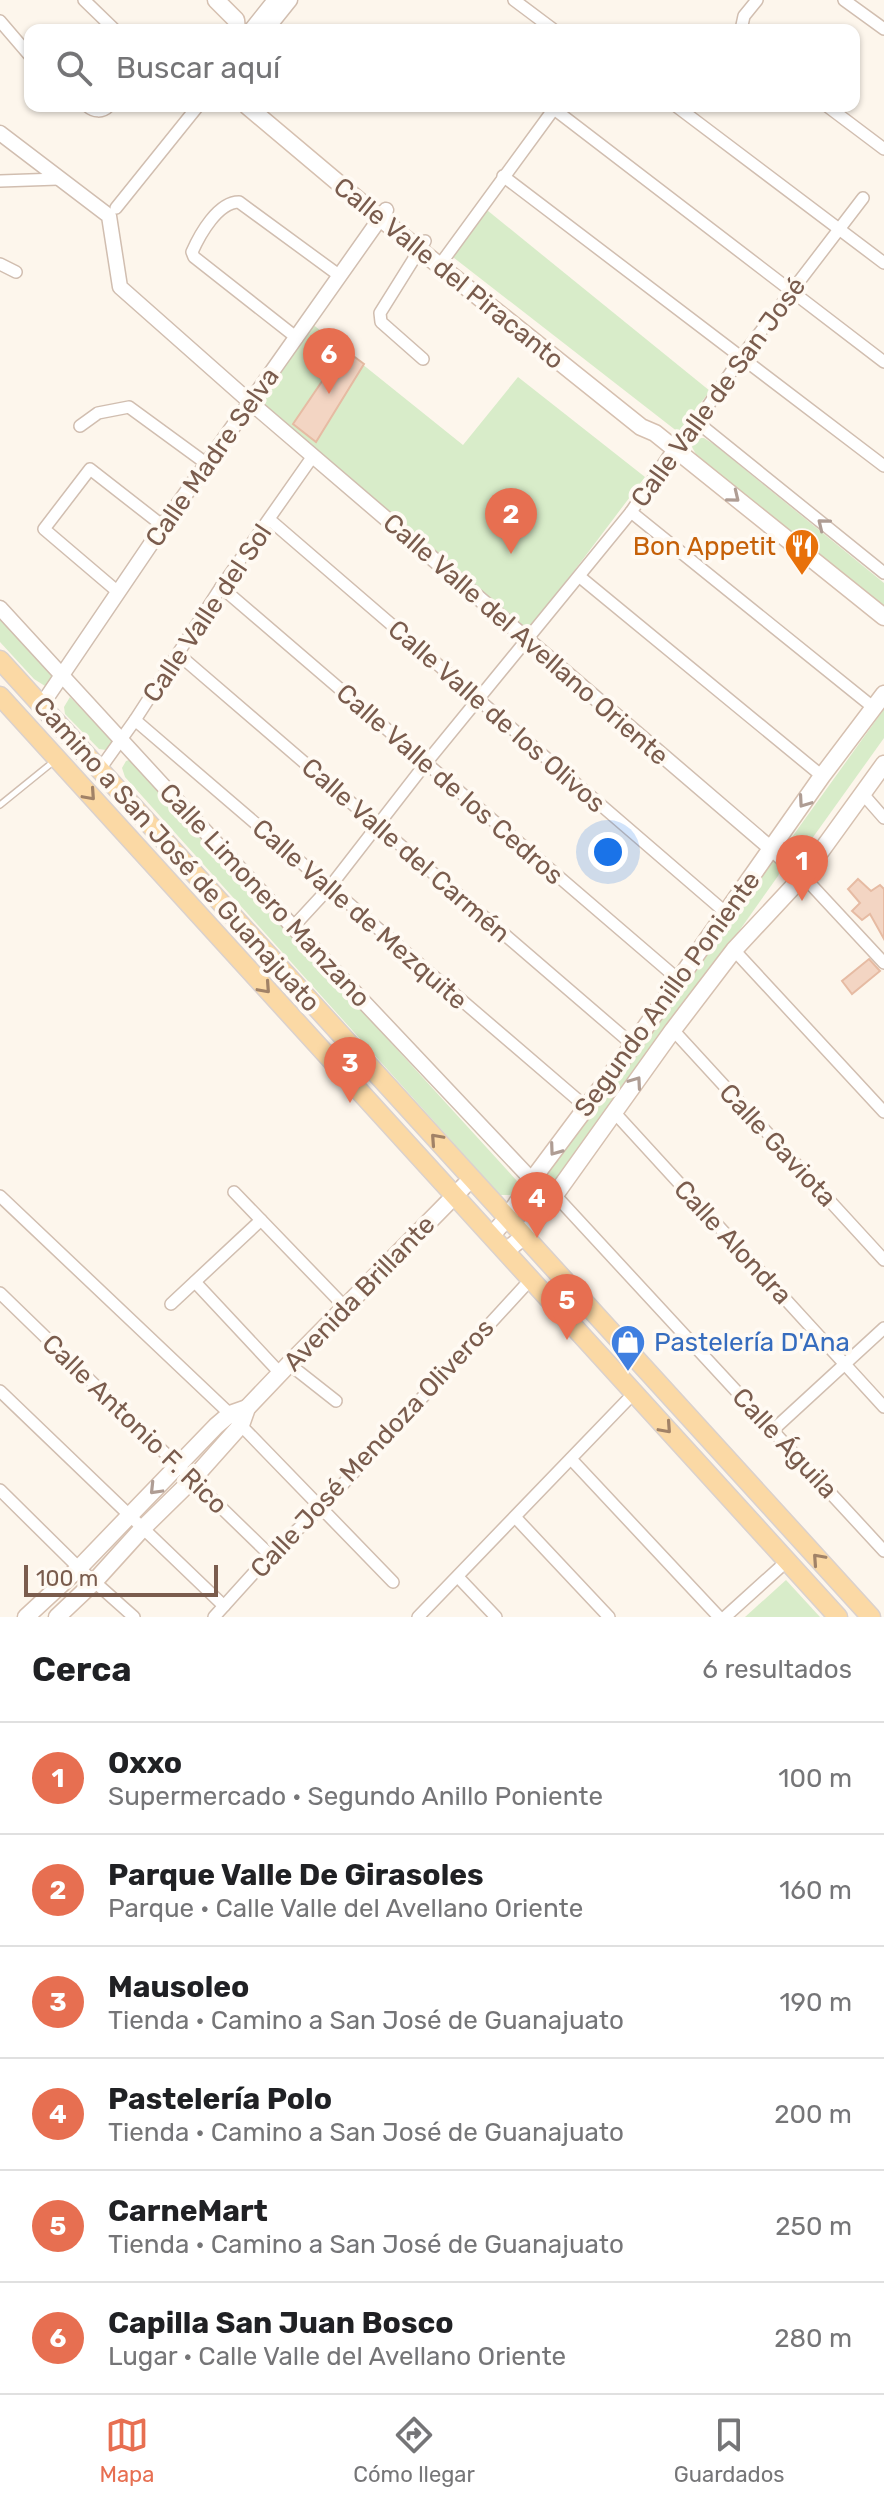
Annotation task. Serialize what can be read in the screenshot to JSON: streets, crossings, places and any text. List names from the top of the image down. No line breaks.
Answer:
{"streets":{"main road":["Calle Valle del Piracanto","Camino a San José de Guanajuato","Segundo Anillo Poniente","Avenida Brillante"],"street":["Calle Valle de San José","Calle Madre Selva","Calle Valle del Sol","Calle Valle del Avellano Oriente","Calle Valle de los Olivos","Calle Valle de los Cedros","Calle Valle del Carmén","Calle Limonero Manzano","Calle Valle de Mezquite","Calle Gaviota","Calle Alondra","Calle Antonio F. Rico","Calle Águila","Calle José Mendoza Oliveros"]},"crossings":[["Calle Valle del Piracanto","Calle Valle de San José"],["Calle Valle del Piracanto","Calle Madre Selva"],["Calle Valle de San José","Calle Valle del Avellano Oriente"],["Calle Valle de San José","Calle Valle de los Olivos"],["Calle Valle de San José","Calle Valle de los Cedros"],["Calle Valle de San José","Calle Valle del Carmén"],["Calle Valle de San José","Calle Limonero Manzano"],["Calle Valle de San José","Calle Valle de Mezquite"],["Calle Madre Selva","Calle Valle del Avellano Oriente"],["Calle Madre Selva","Camino a San José de Guanajuato"],["Calle Madre Selva","Calle Limonero Manzano"],["Calle Valle del Sol","Calle Valle del Avellano Oriente"],["Calle Valle del Sol","Calle Valle de los Olivos"],["Calle Valle del Sol","Calle Valle de los Cedros"],["Calle Valle del Sol","Calle Valle del Carmén"],["Calle Valle del Sol","Camino a San José de Guanajuato"],["Calle Valle del Sol","Calle Limonero Manzano"],["Calle Valle del Sol","Calle Valle de Mezquite"],["Calle Valle del Avellano Oriente","Segundo Anillo Poniente"],["Calle Valle de los Olivos","Segundo Anillo Poniente"],["Calle Valle de los Cedros","Segundo Anillo Poniente"],["Calle Valle del Carmén","Segundo Anillo Poniente"],["Camino a San José de Guanajuato","Segundo Anillo Poniente"],["Camino a San José de Guanajuato","Avenida Brillante"],["Camino a San José de Guanajuato","Calle José Mendoza Oliveros"],["Calle Limonero Manzano","Segundo Anillo Poniente"],["Calle Valle de Mezquite","Segundo Anillo Poniente"],["Segundo Anillo Poniente","Calle Gaviota"],["Segundo Anillo Poniente","Calle Alondra"],["Segundo Anillo Poniente","Calle Águila"],["Avenida Brillante","Calle Antonio F. Rico"],["Calle Antonio F. Rico","Calle José Mendoza Oliveros"]],"places":{"restaurant":["Bon Appetit"],"shop":["Pastelería D'Ana"]},"scale_bar":"100 m","page":{"search":"Buscar aquí","pins":["6","2","1","3","4","5"],"scale":"100 m","heading":["Cerca","6 resultados"],"list":[{"mark":"1","name":"Oxxo","note":"Supermercado · Segundo Anillo Poniente","value":"100 m"},{"mark":"2","name":"Parque Valle De Girasoles","note":"Parque · Calle Valle del Avellano Oriente","value":"160 m"},{"mark":"3","name":"Mausoleo","note":"Tienda · Camino a San José de Guanajuato","value":"190 m"},{"mark":"4","name":"Pastelería Polo","note":"Tienda · Camino a San José de Guanajuato","value":"200 m"},{"mark":"5","name":"CarneMart","note":"Tienda · Camino a San José de Guanajuato","value":"250 m"},{"mark":"6","name":"Capilla San Juan Bosco","note":"Lugar · Calle Valle del Avellano Oriente","value":"280 m"}],"nav":["Mapa","Cómo llegar","Guardados"]}}
